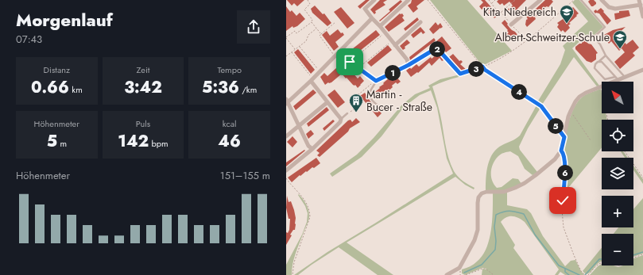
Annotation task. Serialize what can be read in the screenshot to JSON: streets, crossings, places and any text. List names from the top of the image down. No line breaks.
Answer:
{"places":{"school or university":["Kita Niedereich","Albert-Schweitzer-Schule"],"building":["Martin - Bucer - Straße"]},"north":"top left","page":{"heading":["Morgenlauf","07:43"],"pins":["2","3","1","4","5","6"],"stats":[["Distanz","0.66 km"],["Zeit","3:42"],["Tempo","5:36 /km"],["Höhenmeter","5 m"],["Puls","142 bpm"],["kcal","46"]],"map_buttons":["+","−"],"chart":["Höhenmeter","151–155 m"]}}
